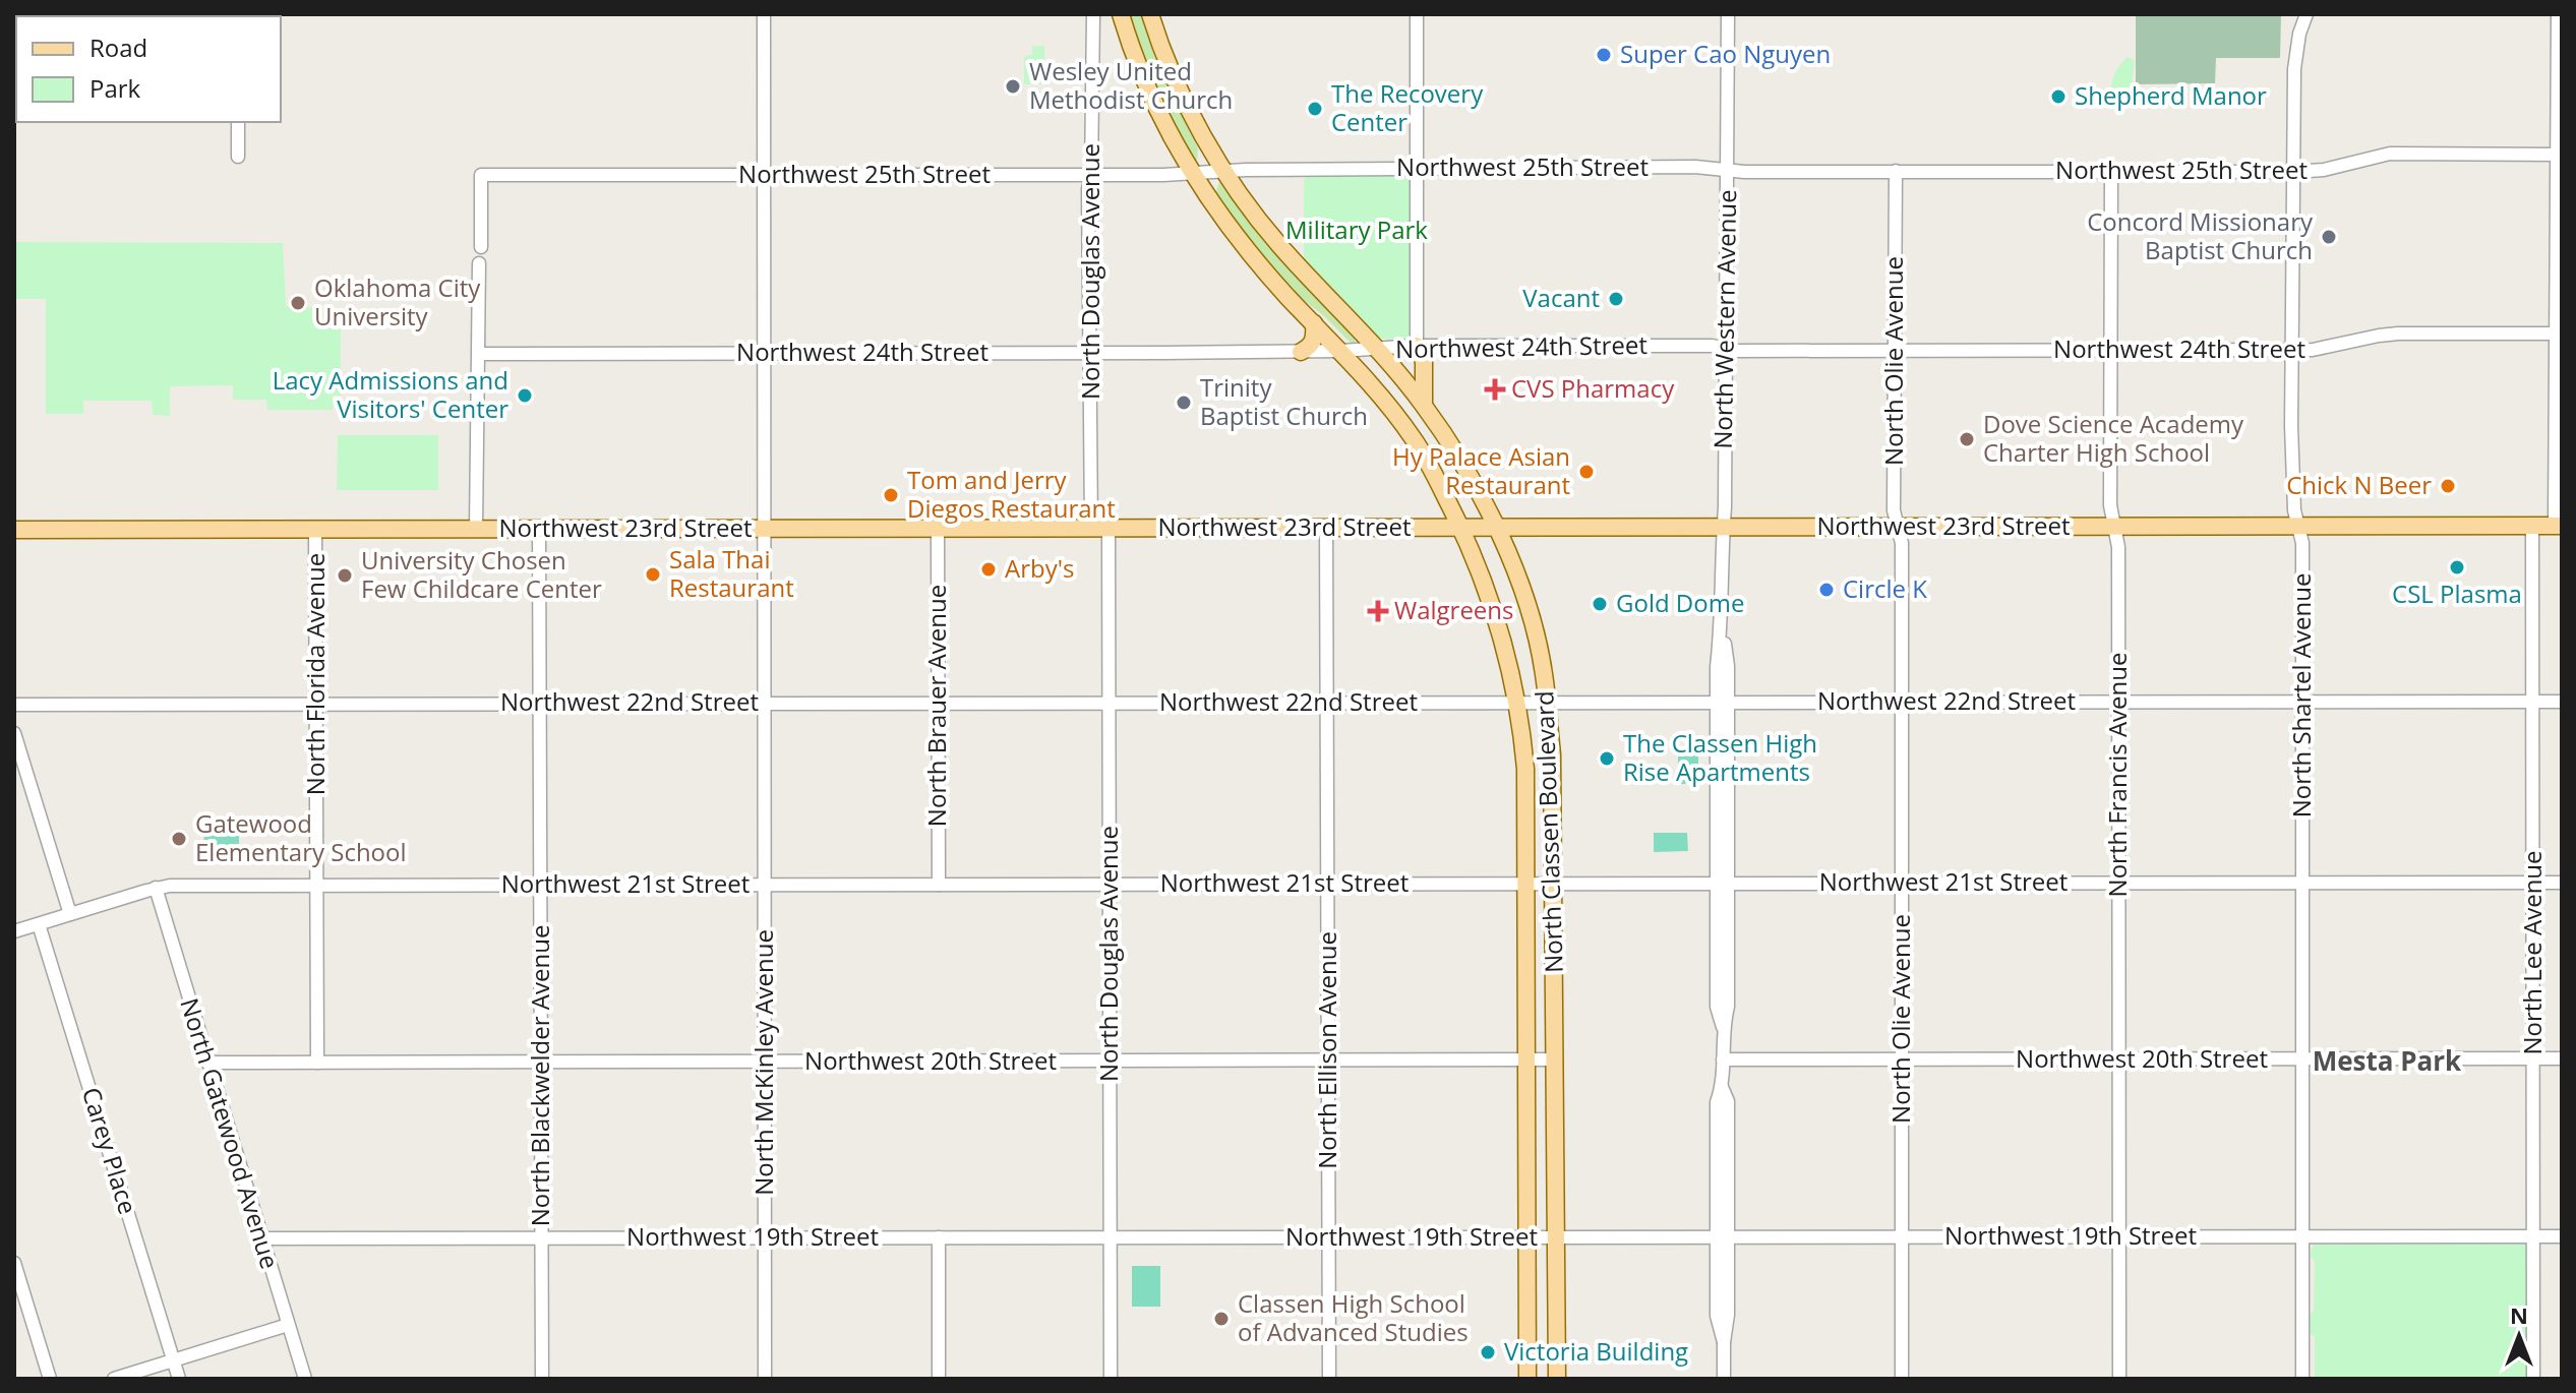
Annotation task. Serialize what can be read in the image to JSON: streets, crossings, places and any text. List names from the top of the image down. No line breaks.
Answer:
{"streets":{"main road":["Northwest 23rd Street","North Classen Boulevard"],"street":["Northwest 25th Street","North Douglas Avenue","North Western Avenue","Northwest 24th Street","North Olie Avenue","North Florida Avenue","North Shartel Avenue","Northwest 22nd Street","North Brauer Avenue","North Francis Avenue","Northwest 21st Street","North Lee Avenue","North Ellison Avenue","Northwest 20th Street","North McKinley Avenue","North Blackwelder Avenue","North Gatewood Avenue","Carey Place","Northwest 19th Street"]},"crossings":[["Northwest 25th Street","North Douglas Avenue"],["Northwest 25th Street","North Western Avenue"],["Northwest 25th Street","North Olie Avenue"],["Northwest 25th Street","North Shartel Avenue"],["Northwest 25th Street","North Francis Avenue"],["Northwest 25th Street","North Classen Boulevard"],["Northwest 25th Street","North McKinley Avenue"],["North Douglas Avenue","Northwest 24th Street"],["North Douglas Avenue","Northwest 23rd Street"],["North Douglas Avenue","Northwest 22nd Street"],["North Douglas Avenue","Northwest 21st Street"],["North Douglas Avenue","Northwest 20th Street"],["North Douglas Avenue","Northwest 19th Street"],["North Western Avenue","Northwest 24th Street"],["North Western Avenue","Northwest 23rd Street"],["North Western Avenue","Northwest 22nd Street"],["North Western Avenue","Northwest 21st Street"],["North Western Avenue","Northwest 20th Street"],["North Western Avenue","Northwest 19th Street"],["Northwest 24th Street","North Olie Avenue"],["Northwest 24th Street","North Shartel Avenue"],["Northwest 24th Street","North Francis Avenue"],["Northwest 24th Street","North Classen Boulevard"],["Northwest 24th Street","North McKinley Avenue"],["North Olie Avenue","Northwest 23rd Street"],["North Olie Avenue","Northwest 22nd Street"],["North Olie Avenue","Northwest 21st Street"],["North Olie Avenue","Northwest 20th Street"],["North Olie Avenue","Northwest 19th Street"],["Northwest 23rd Street","North Florida Avenue"],["Northwest 23rd Street","North Shartel Avenue"],["Northwest 23rd Street","North Brauer Avenue"],["Northwest 23rd Street","North Francis Avenue"],["Northwest 23rd Street","North Classen Boulevard"],["Northwest 23rd Street","North Lee Avenue"],["Northwest 23rd Street","North Ellison Avenue"],["Northwest 23rd Street","North McKinley Avenue"],["Northwest 23rd Street","North Blackwelder Avenue"],["North Florida Avenue","Northwest 22nd Street"],["North Florida Avenue","Northwest 21st Street"],["North Florida Avenue","Northwest 20th Street"],["North Shartel Avenue","Northwest 22nd Street"],["North Shartel Avenue","Northwest 21st Street"],["North Shartel Avenue","Northwest 20th Street"],["North Shartel Avenue","Northwest 19th Street"],["Northwest 22nd Street","North Brauer Avenue"],["Northwest 22nd Street","North Francis Avenue"],["Northwest 22nd Street","North Classen Boulevard"],["Northwest 22nd Street","North Lee Avenue"],["Northwest 22nd Street","North Ellison Avenue"],["Northwest 22nd Street","North McKinley Avenue"],["Northwest 22nd Street","North Blackwelder Avenue"],["North Brauer Avenue","Northwest 21st Street"],["North Francis Avenue","Northwest 21st Street"],["North Francis Avenue","Northwest 20th Street"],["North Francis Avenue","Northwest 19th Street"],["North Classen Boulevard","Northwest 21st Street"],["North Classen Boulevard","Northwest 20th Street"],["North Classen Boulevard","Northwest 19th Street"],["Northwest 21st Street","North Lee Avenue"],["Northwest 21st Street","North Ellison Avenue"],["Northwest 21st Street","North McKinley Avenue"],["Northwest 21st Street","North Blackwelder Avenue"],["Northwest 21st Street","North Gatewood Avenue"],["Northwest 21st Street","Carey Place"],["North Lee Avenue","Northwest 20th Street"],["North Lee Avenue","Northwest 19th Street"],["North Ellison Avenue","Northwest 20th Street"],["North Ellison Avenue","Northwest 19th Street"],["Northwest 20th Street","North McKinley Avenue"],["Northwest 20th Street","North Blackwelder Avenue"],["Northwest 20th Street","North Gatewood Avenue"],["North McKinley Avenue","Northwest 19th Street"],["North Blackwelder Avenue","Northwest 19th Street"],["North Gatewood Avenue","Northwest 19th Street"]],"districts":["Mesta Park"],"parks":["Military Park"],"places":{"other":["Super Cao Nguyen","Wesley United Methodist Church","Shepherd Manor","The Recovery Center","Concord Missionary Baptist Church","Vacant","Oklahoma City University","Lacy Admissions and Visitors' Center","Trinity Baptist Church","Dove Science Academy Charter High School","Hy Palace Asian Restaurant","Chick N Beer","Tom and Jerry Diegos Restaurant","CSL Plasma","Arby's","Sala Thai Restaurant","University Chosen Few Childcare Center","Circle K","Gold Dome","The Classen High Rise Apartments","Gatewood Elementary School","Classen High School of Advanced Studies","Victoria Building"],"health":["CVS Pharmacy","Walgreens"]},"legend":["Road","Park"],"north":"top"}
